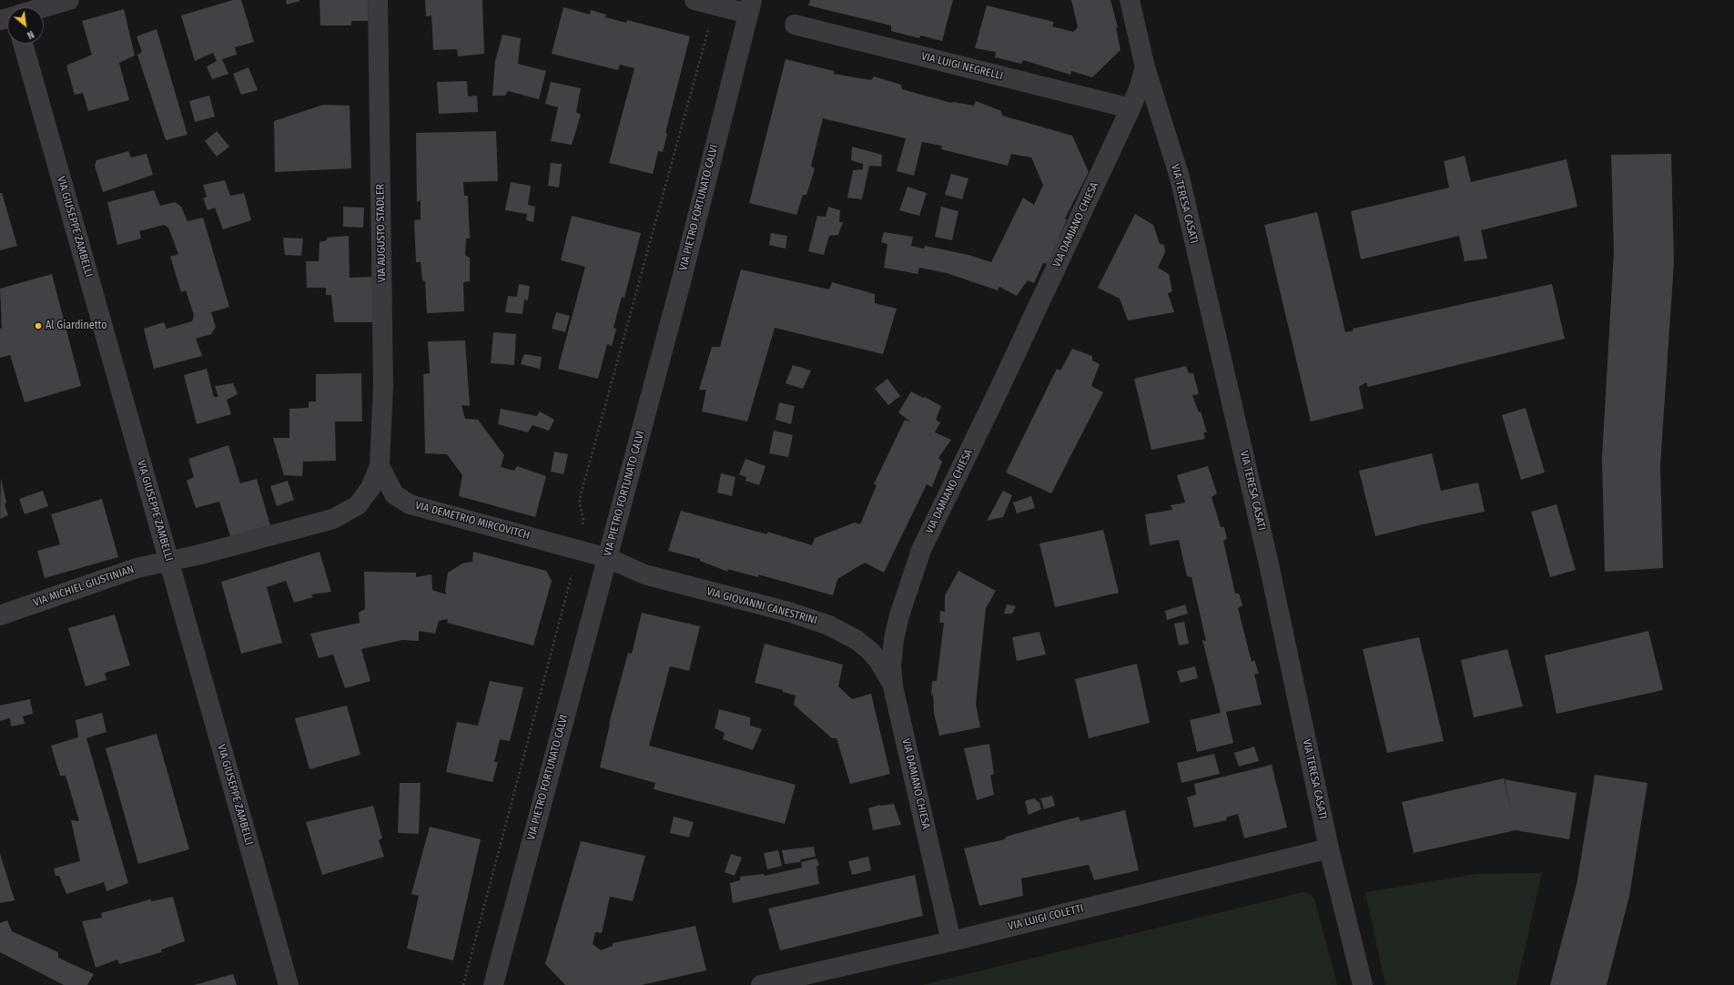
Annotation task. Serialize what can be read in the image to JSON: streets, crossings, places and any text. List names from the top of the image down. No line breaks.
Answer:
{"streets":{"street":["VIA LUIGI NEGRELLI","VIA TERESA CASATI","VIA PIETRO FORTUNATO CALVI","VIA DAMIANO CHIESA","VIA GIUSEPPE ZAMBELLI","VIA AUGUSTO STADLER","VIA DEMETRIO MIRCOVITCH","VIA MICHIEL GIUSTINIAN","VIA GIOVANNI CANESTRINI","VIA LUIGI COLETTI"]},"crossings":[["VIA LUIGI NEGRELLI","VIA DAMIANO CHIESA"],["VIA TERESA CASATI","VIA DAMIANO CHIESA"],["VIA TERESA CASATI","VIA LUIGI COLETTI"],["VIA PIETRO FORTUNATO CALVI","VIA DEMETRIO MIRCOVITCH"],["VIA PIETRO FORTUNATO CALVI","VIA GIOVANNI CANESTRINI"],["VIA DAMIANO CHIESA","VIA GIOVANNI CANESTRINI"],["VIA DAMIANO CHIESA","VIA LUIGI COLETTI"],["VIA GIUSEPPE ZAMBELLI","VIA MICHIEL GIUSTINIAN"],["VIA AUGUSTO STADLER","VIA DEMETRIO MIRCOVITCH"],["VIA DEMETRIO MIRCOVITCH","VIA GIOVANNI CANESTRINI"]],"places":["Al Giardinetto"],"north":"bottom right"}
